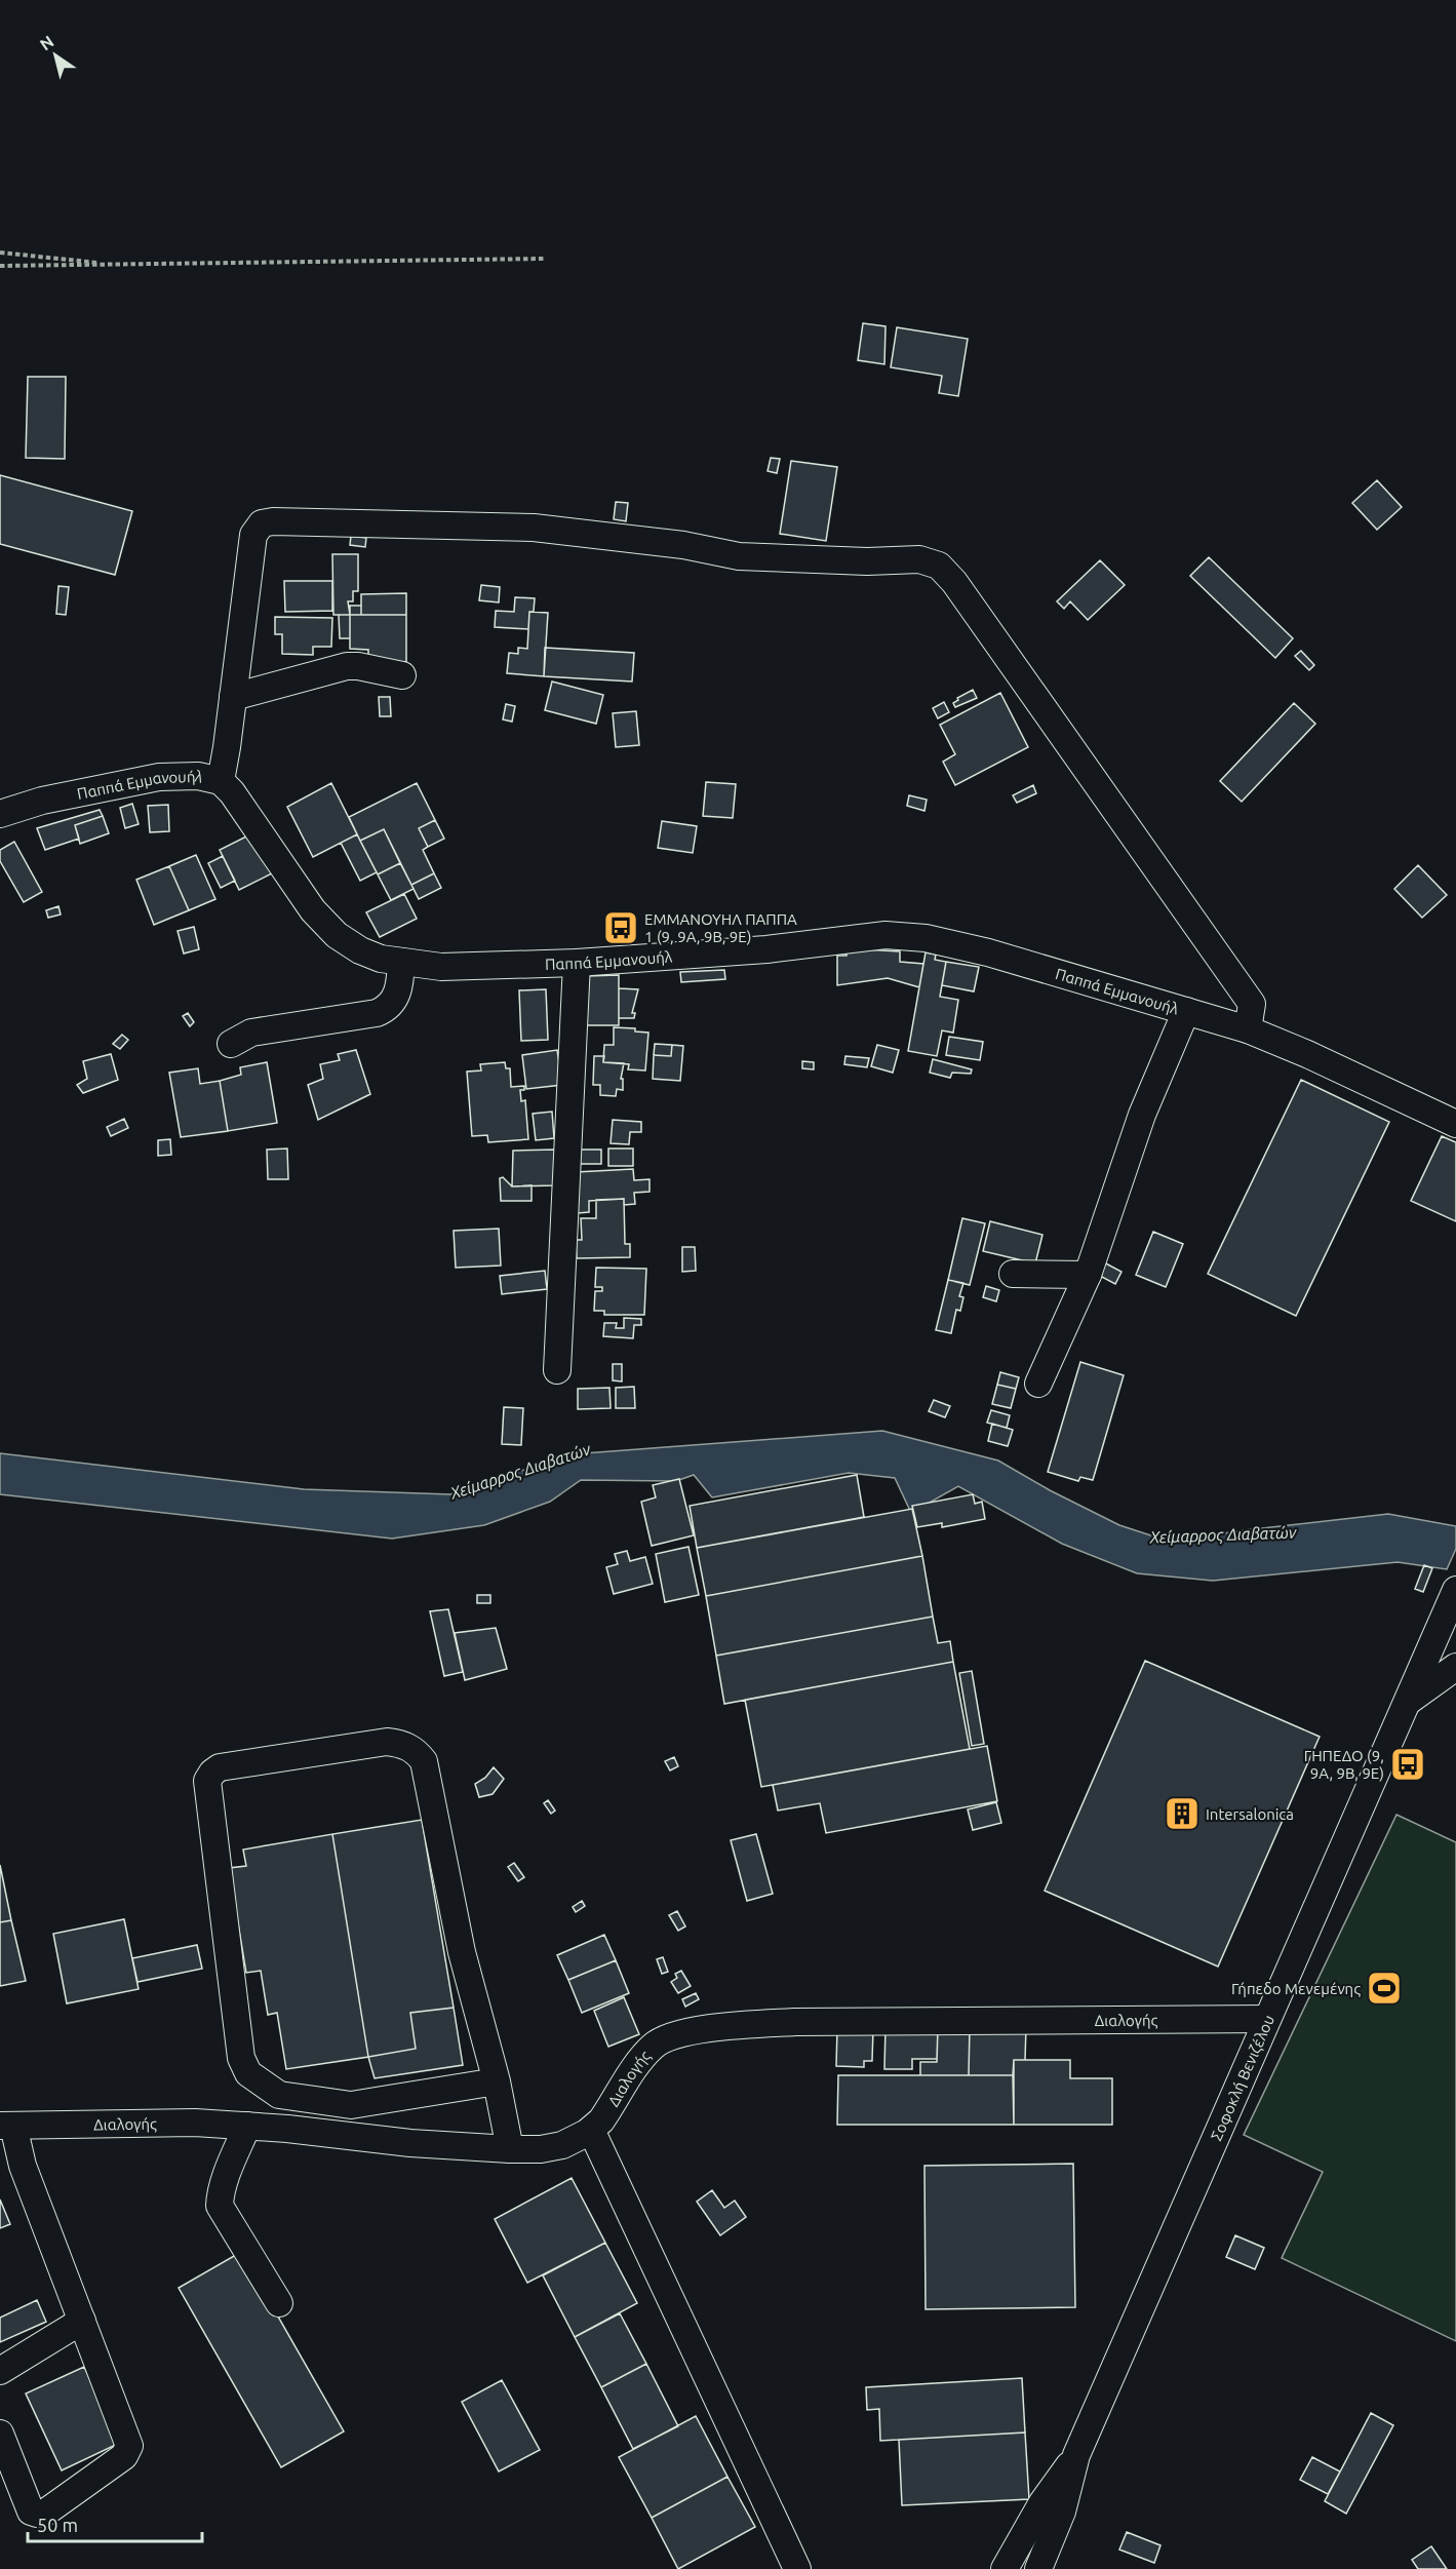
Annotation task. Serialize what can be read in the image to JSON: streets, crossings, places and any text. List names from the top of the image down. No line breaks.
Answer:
{"streets":{"street":["Παππά Εμμανουήλ","Διαλογής","Σοφοκλή Βενιζέλου"]},"crossings":[["Διαλογής","Σοφοκλή Βενιζέλου"]],"water":["Χείμαρρος Διαβατών"],"places":{"bus stop":["ΕΜΜΑΝΟΥΗΛ ΠΑΠΠΑ 1 (9, 9Α, 9Β, 9Ε)","ΓΗΠΕΔΟ (9, 9Α, 9Β, 9Ε)"],"building":["Intersalonica"],"sports":["Γήπεδο Μενεμένης"]},"scale_bar":"50 m","north":"top left"}
